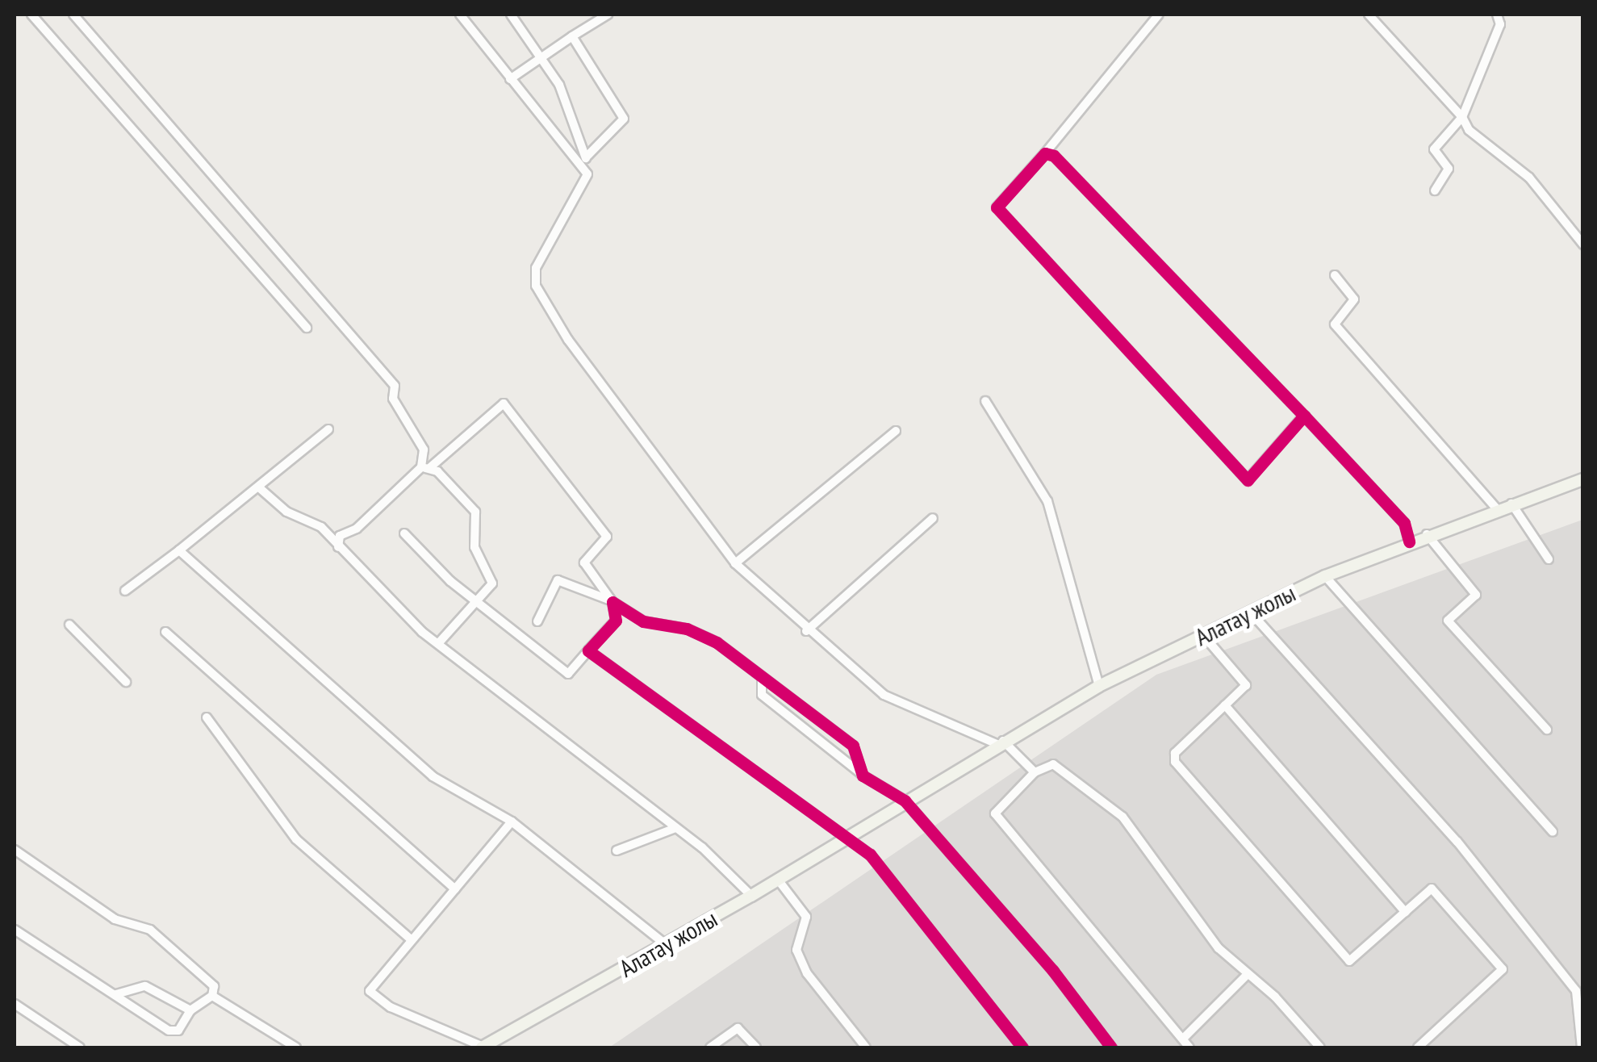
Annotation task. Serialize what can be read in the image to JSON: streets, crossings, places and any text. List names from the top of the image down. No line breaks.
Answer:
{"streets":{"main road":["Алатау жолы"]}}
